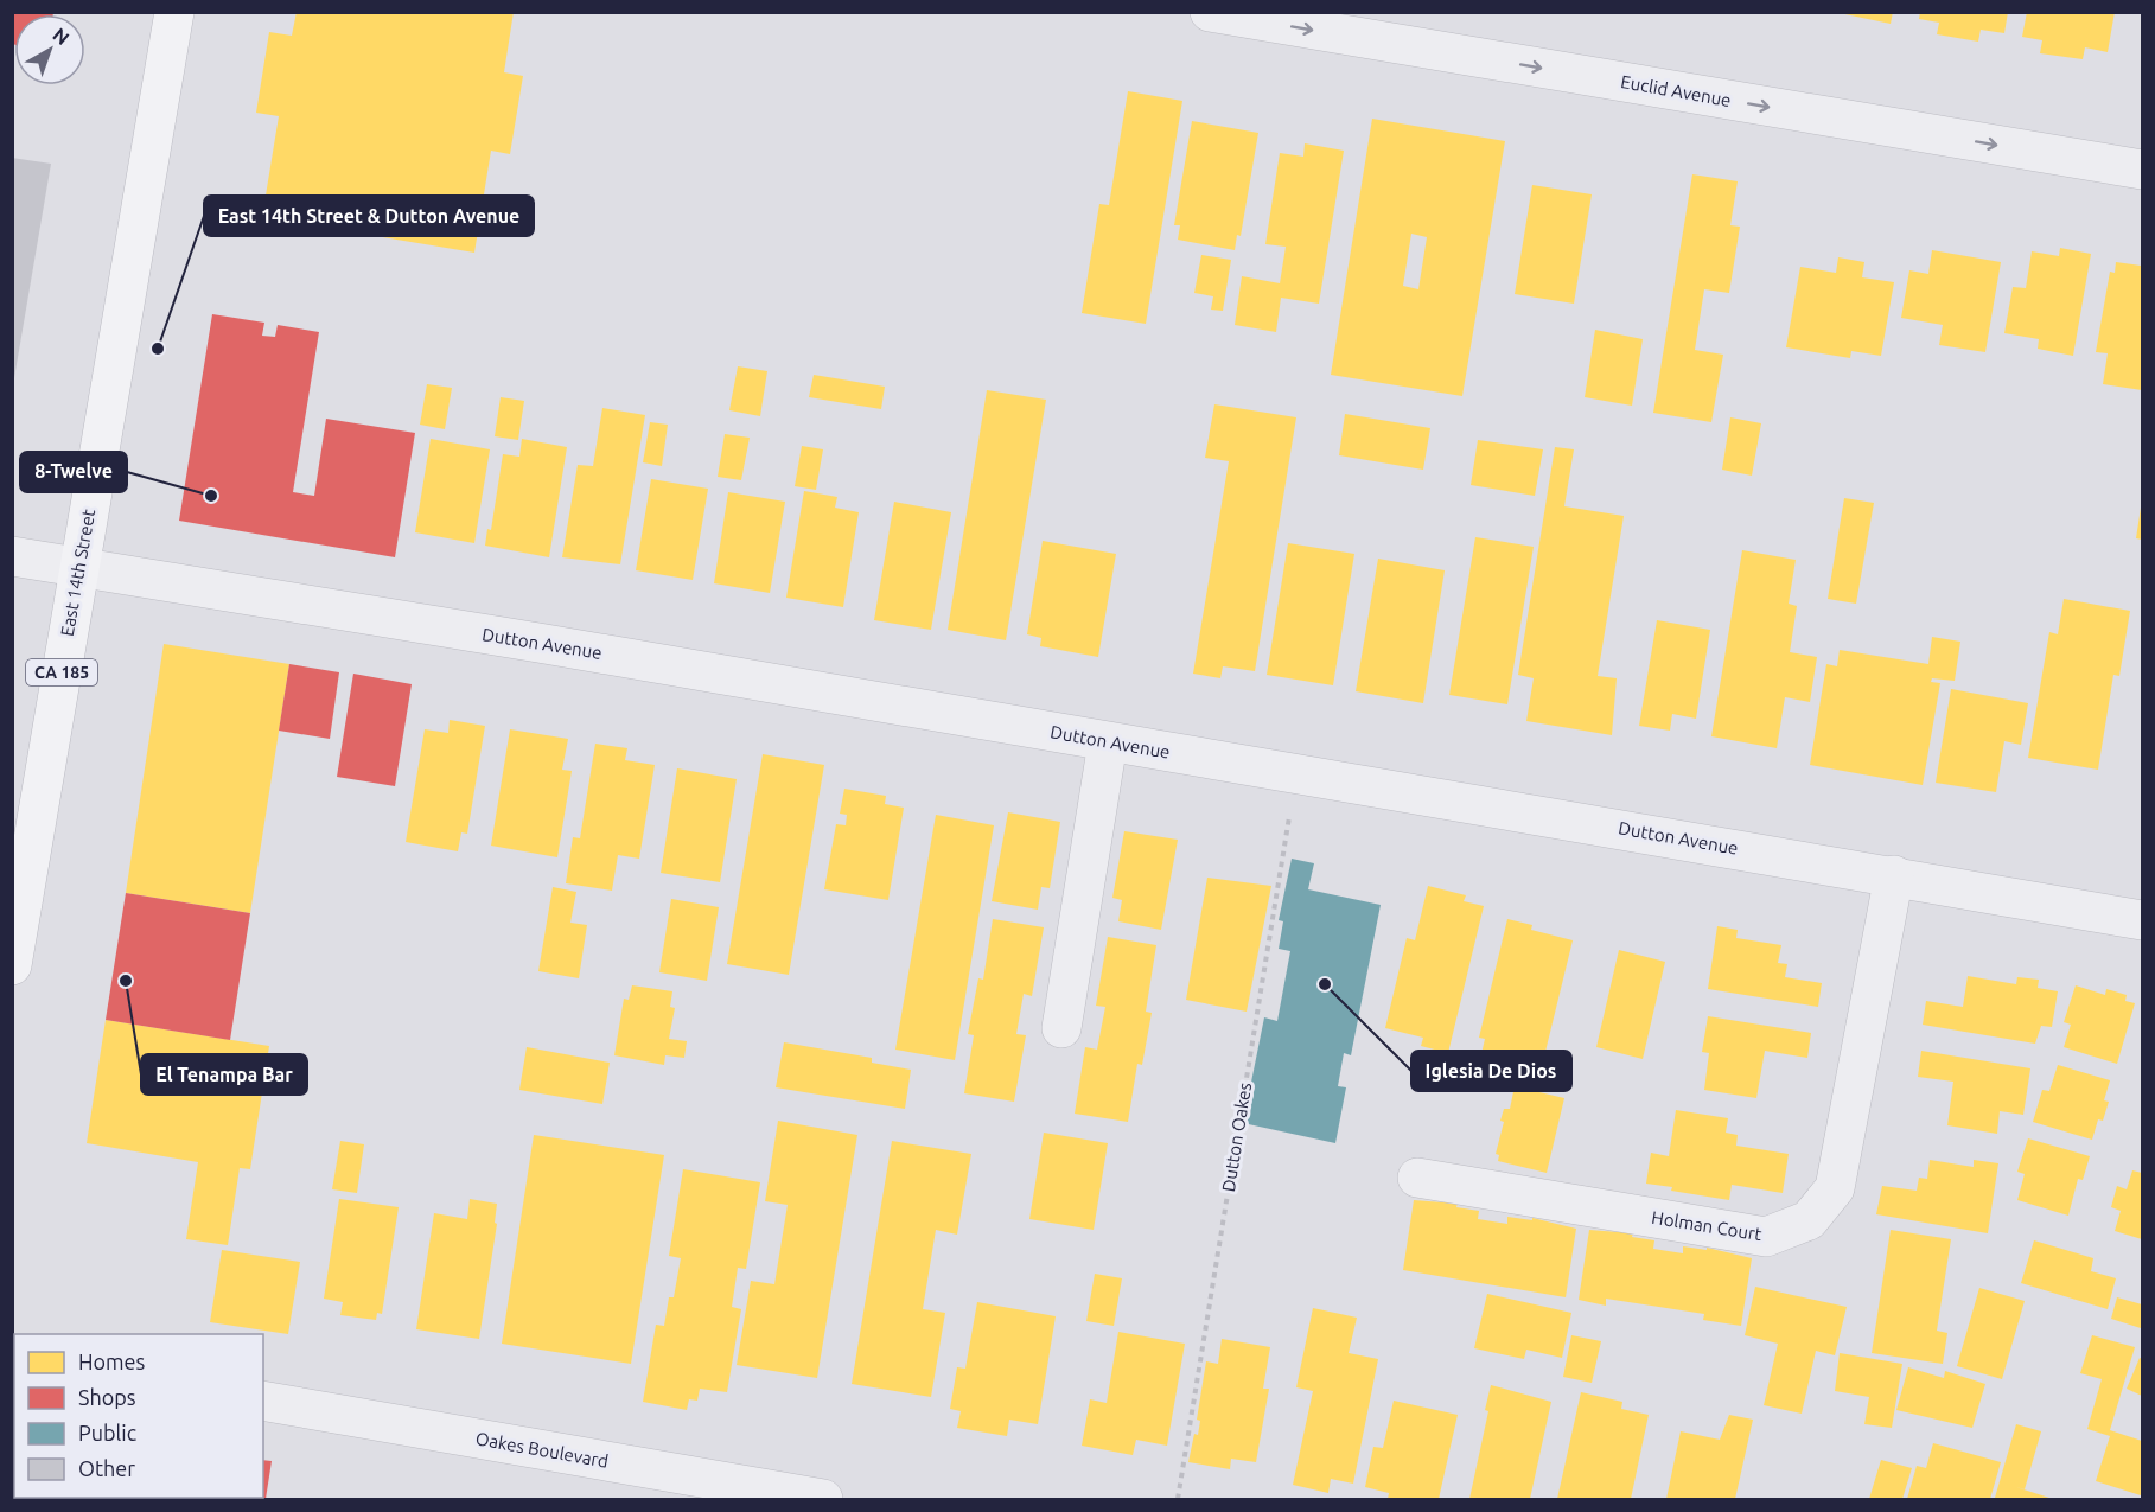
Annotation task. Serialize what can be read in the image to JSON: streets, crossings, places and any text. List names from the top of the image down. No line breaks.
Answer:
{"streets":{"main road":["East 14th Street","CA 185"],"street":["Euclid Avenue","Dutton Avenue","Holman Court","Oakes Boulevard"],"path":["Dutton Oakes"]},"crossings":[["East 14th Street","Dutton Avenue"],["Dutton Avenue","Dutton Oakes"],["Dutton Avenue","Holman Court"]],"one_way":["Euclid Avenue"],"places":["East 14th Street & Dutton Avenue","8-Twelve","El Tenampa Bar","Iglesia De Dios"],"legend":["Homes","Shops","Public","Other"],"north":"top right"}
